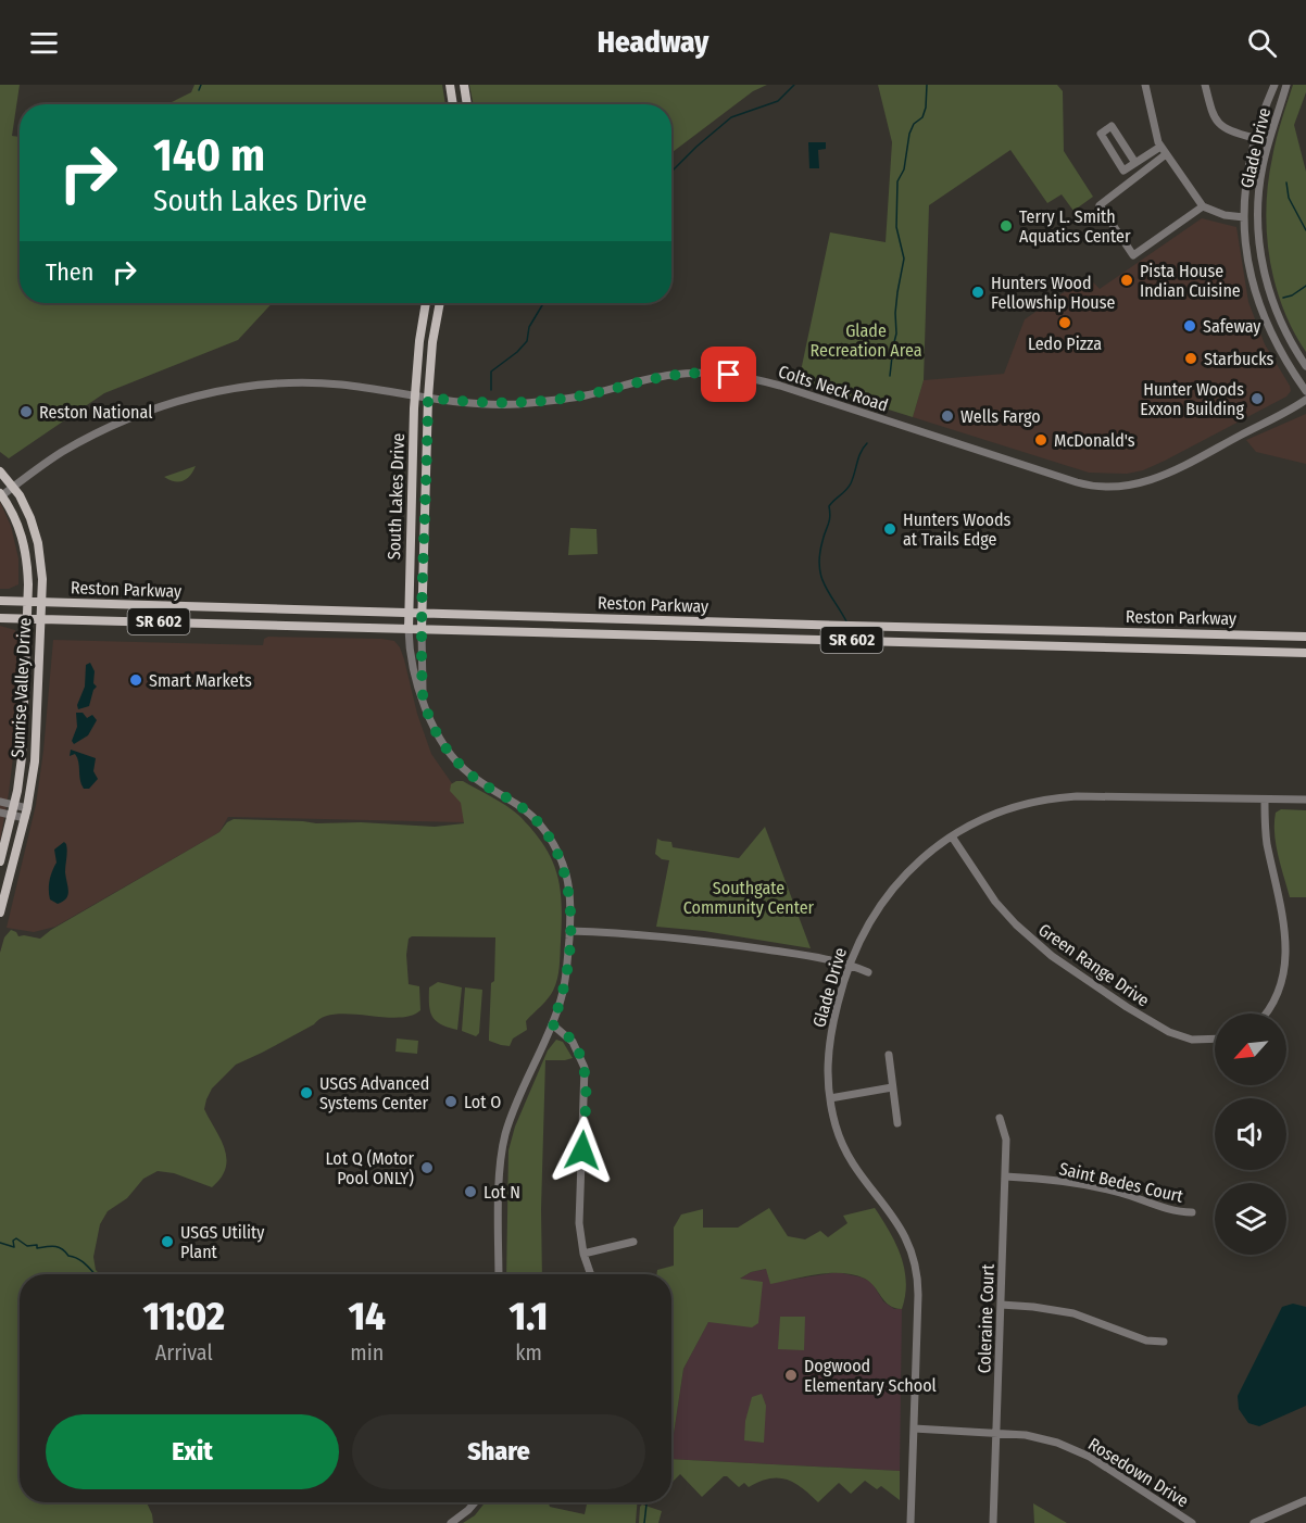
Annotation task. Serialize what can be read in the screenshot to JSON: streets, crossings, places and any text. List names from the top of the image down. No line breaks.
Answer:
{"streets":{"main road":["South Lakes Drive","Reston Parkway","SR 602","Sunrise Valley Drive"],"street":["Glade Drive","Colts Neck Road","Green Range Drive","Saint Bedes Court","Coleraine Court","Rosedown Drive"]},"crossings":[["Glade Drive","Green Range Drive"],["Glade Drive","Rosedown Drive"],["Colts Neck Road","South Lakes Drive"],["Colts Neck Road","Sunrise Valley Drive"],["South Lakes Drive","Reston Parkway"],["Reston Parkway","Sunrise Valley Drive"],["Saint Bedes Court","Coleraine Court"],["Coleraine Court","Rosedown Drive"]],"parks":["Glade Recreation Area","Southgate Community Center"],"places":["Terry L. Smith Aquatics Center","Pista House Indian Cuisine","Hunters Wood Fellowship House","Ledo Pizza","Safeway","Starbucks","Hunter Woods Exxon Building","Reston National","Wells Fargo","McDonald's","Hunters Woods at Trails Edge","Smart Markets","USGS Advanced Systems Center","Lot O","Lot Q (Motor Pool ONLY)","Lot N","USGS Utility Plant","Dogwood Elementary School"],"north":"bottom left","page":{"header":"Headway","turn":["140 m","South Lakes Drive"],"then":"Then","eta":["11:02","Arrival","14","min","1.1","km"],"buttons":["Exit","Share"]}}
